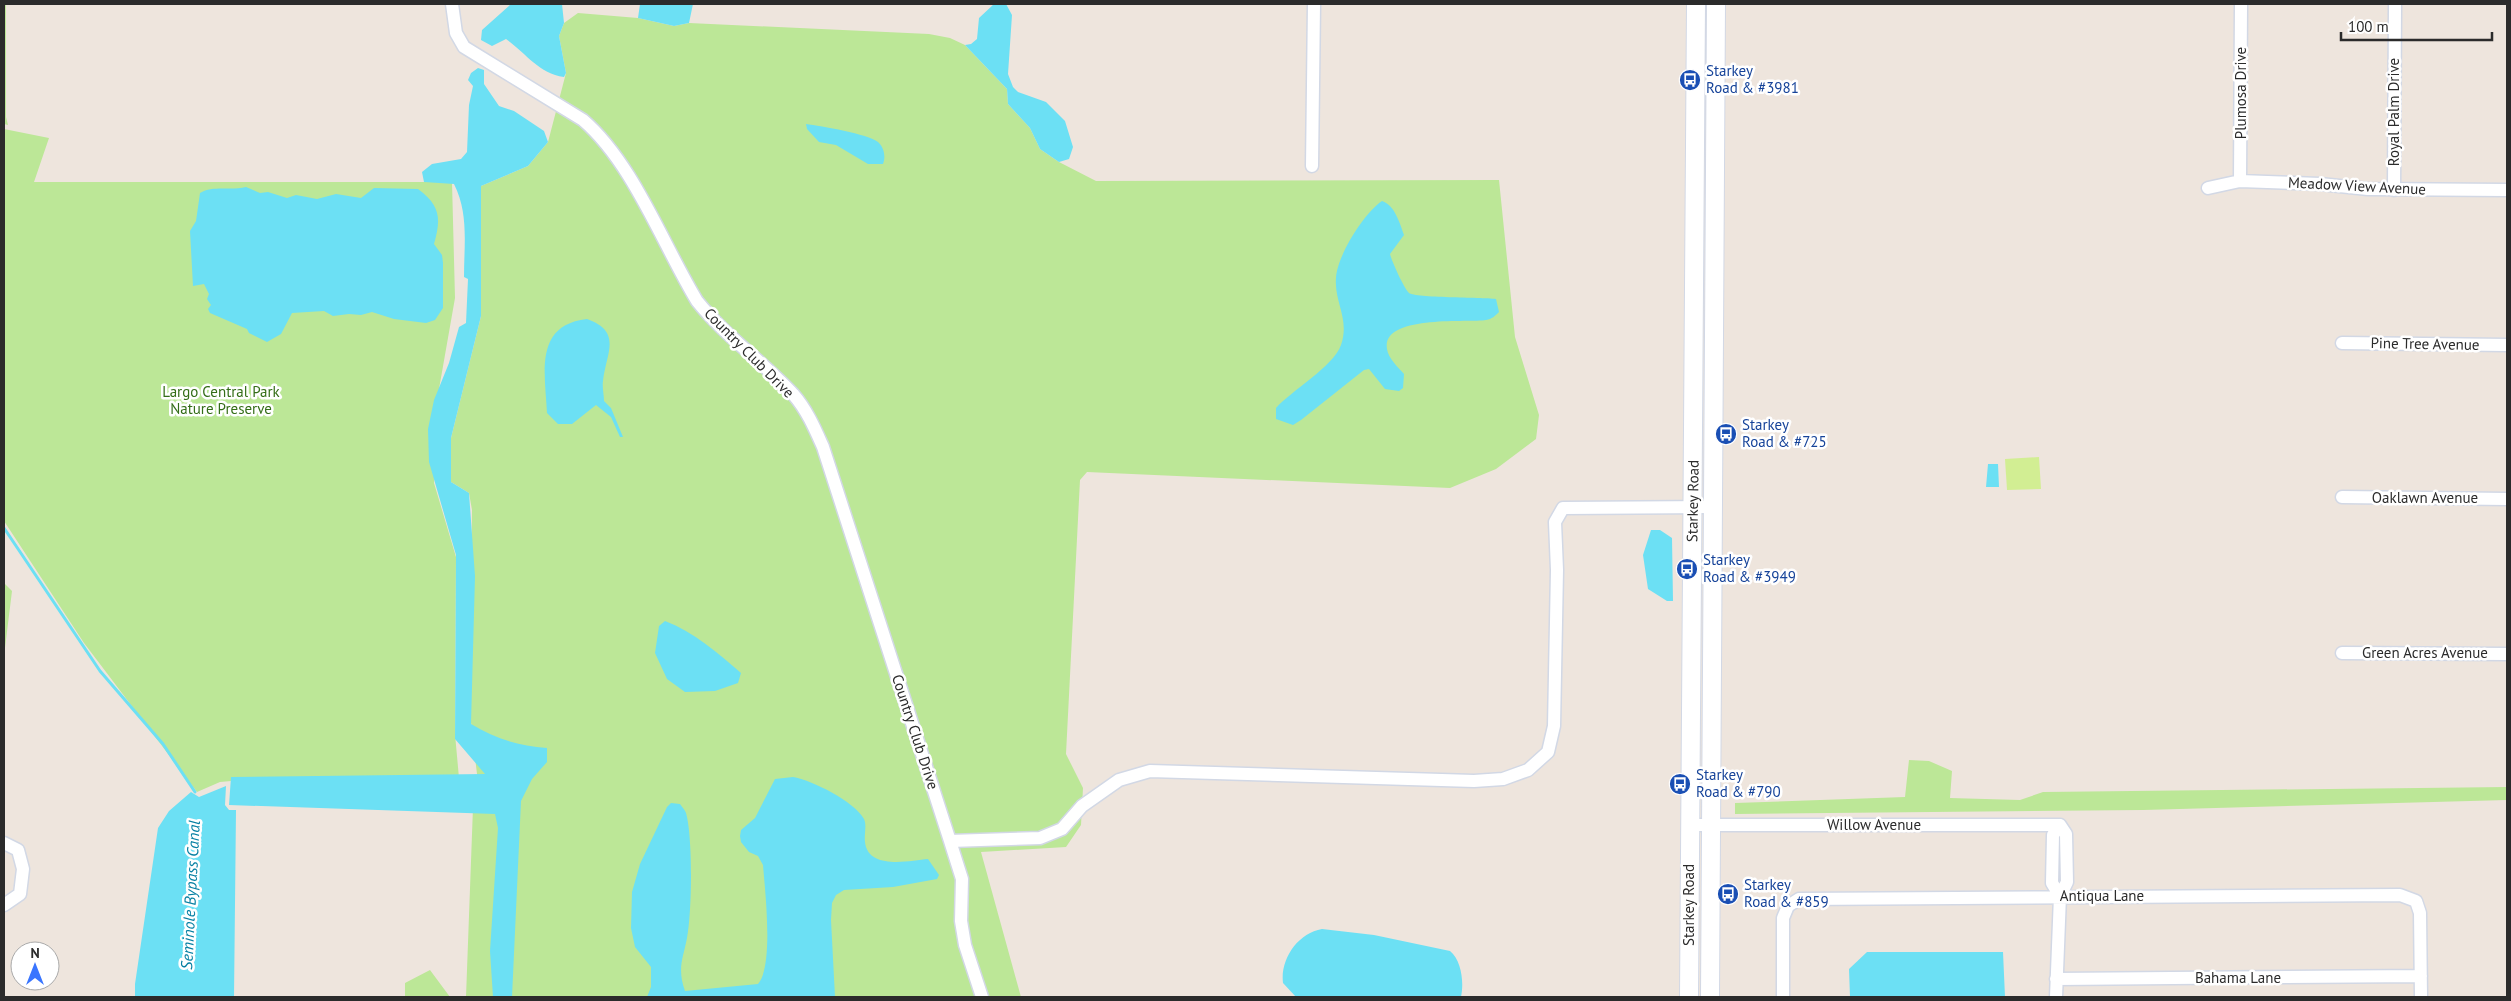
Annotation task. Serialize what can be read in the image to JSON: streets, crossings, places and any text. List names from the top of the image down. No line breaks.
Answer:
{"streets":{"main road":["Starkey Road"],"street":["Plumosa Drive","Royal Palm Drive","Meadow View Avenue","Pine Tree Avenue","Country Club Drive","Oaklawn Avenue","Green Acres Avenue","Willow Avenue","Antiqua Lane","Bahama Lane"]},"crossings":[["Plumosa Drive","Meadow View Avenue"],["Royal Palm Drive","Meadow View Avenue"],["Starkey Road","Willow Avenue"],["Willow Avenue","Antiqua Lane"],["Antiqua Lane","Bahama Lane"]],"water":["Seminole Bypass Canal"],"parks":["Largo Central Park Nature Preserve"],"places":{"bus stop":["Starkey Road & #3981","Starkey Road & #725","Starkey Road & #3949","Starkey Road & #790","Starkey Road & #859"]},"scale_bar":"100 m","north":"top"}
